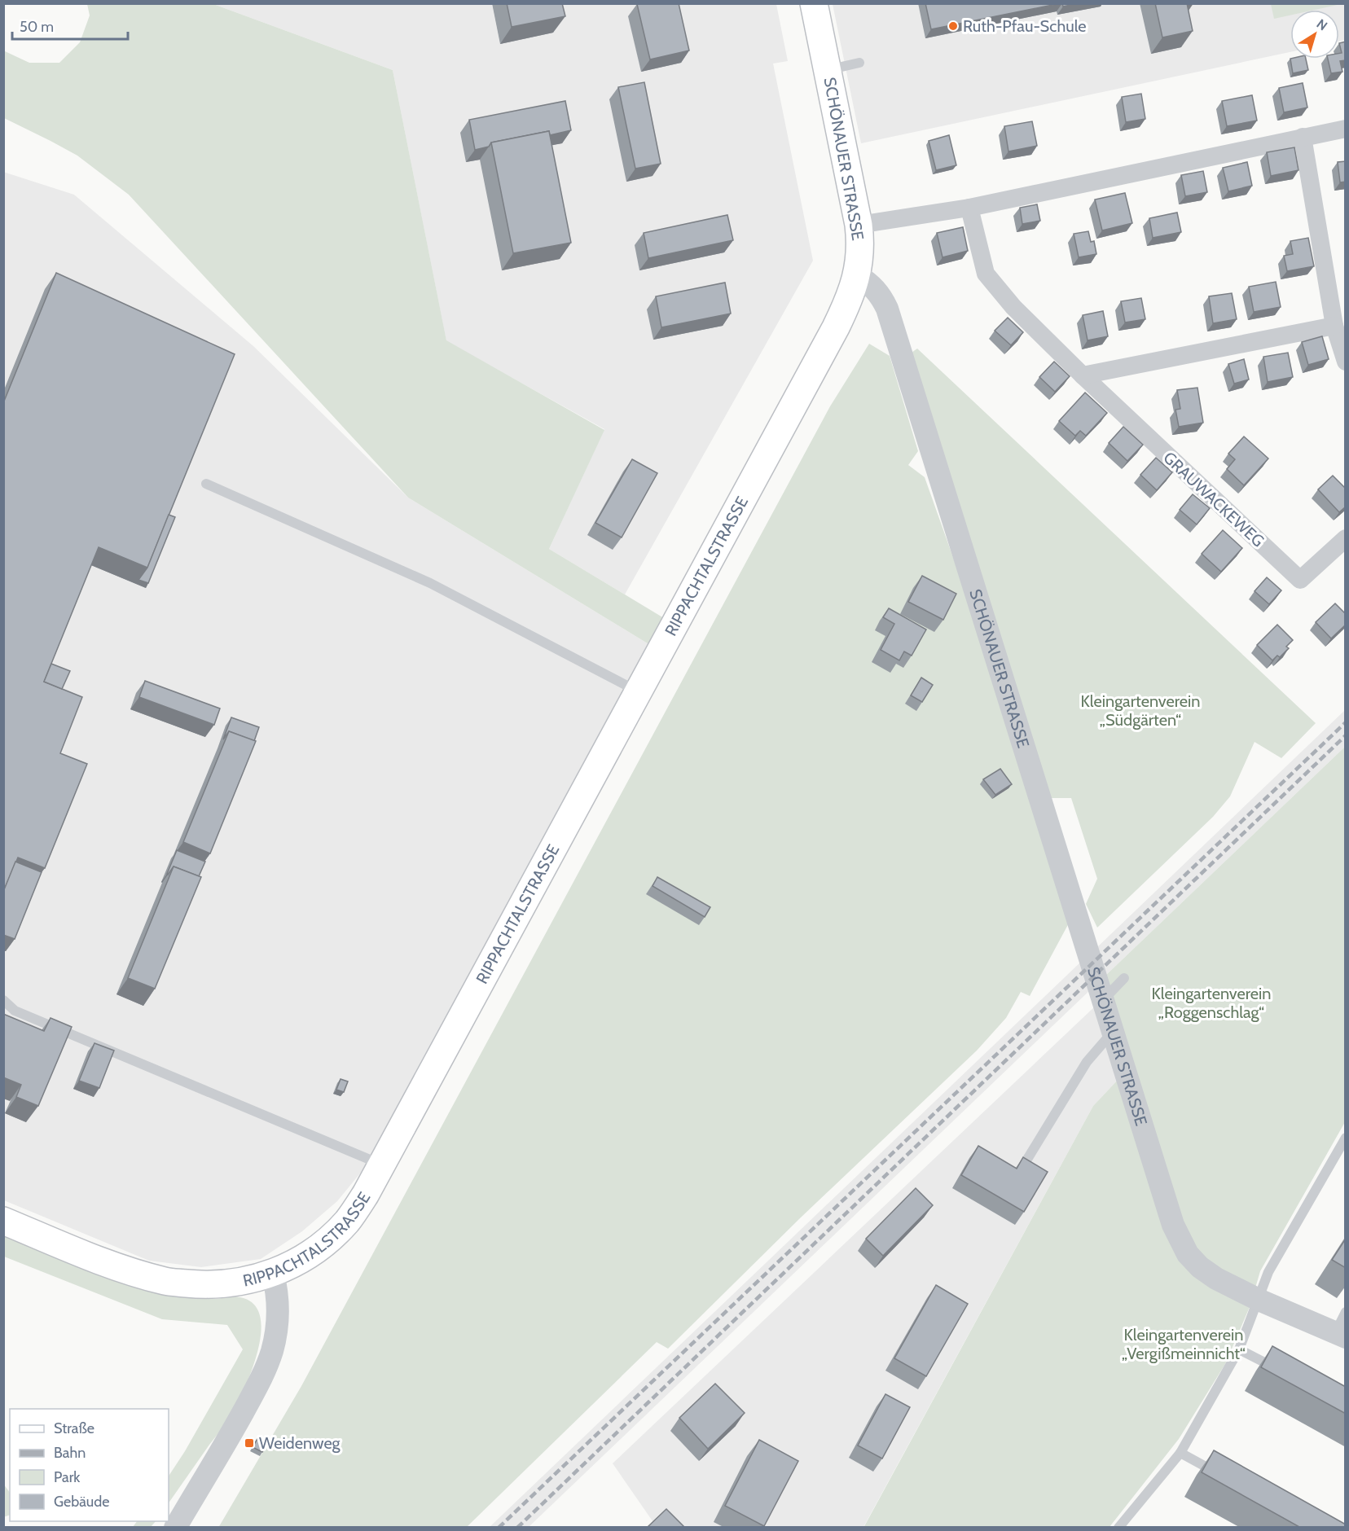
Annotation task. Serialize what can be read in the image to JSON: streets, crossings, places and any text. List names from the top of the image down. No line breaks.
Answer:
{"streets":{"main road":["SCHÖNAUER STRASSE","RIPPACHTALSTRASSE"],"street":["GRAUWACKEWEG"]},"crossings":[["SCHÖNAUER STRASSE","RIPPACHTALSTRASSE"]],"parks":["Kleingartenverein „Südgärten“","Kleingartenverein „Roggenschlag“","Kleingartenverein „Vergißmeinnicht“"],"places":{"other":["Ruth-Pfau-Schule"],"transit":["Weidenweg"]},"legend":["Straße","Bahn","Park","Gebäude"],"scale_bar":"50 m","north":"top right"}
